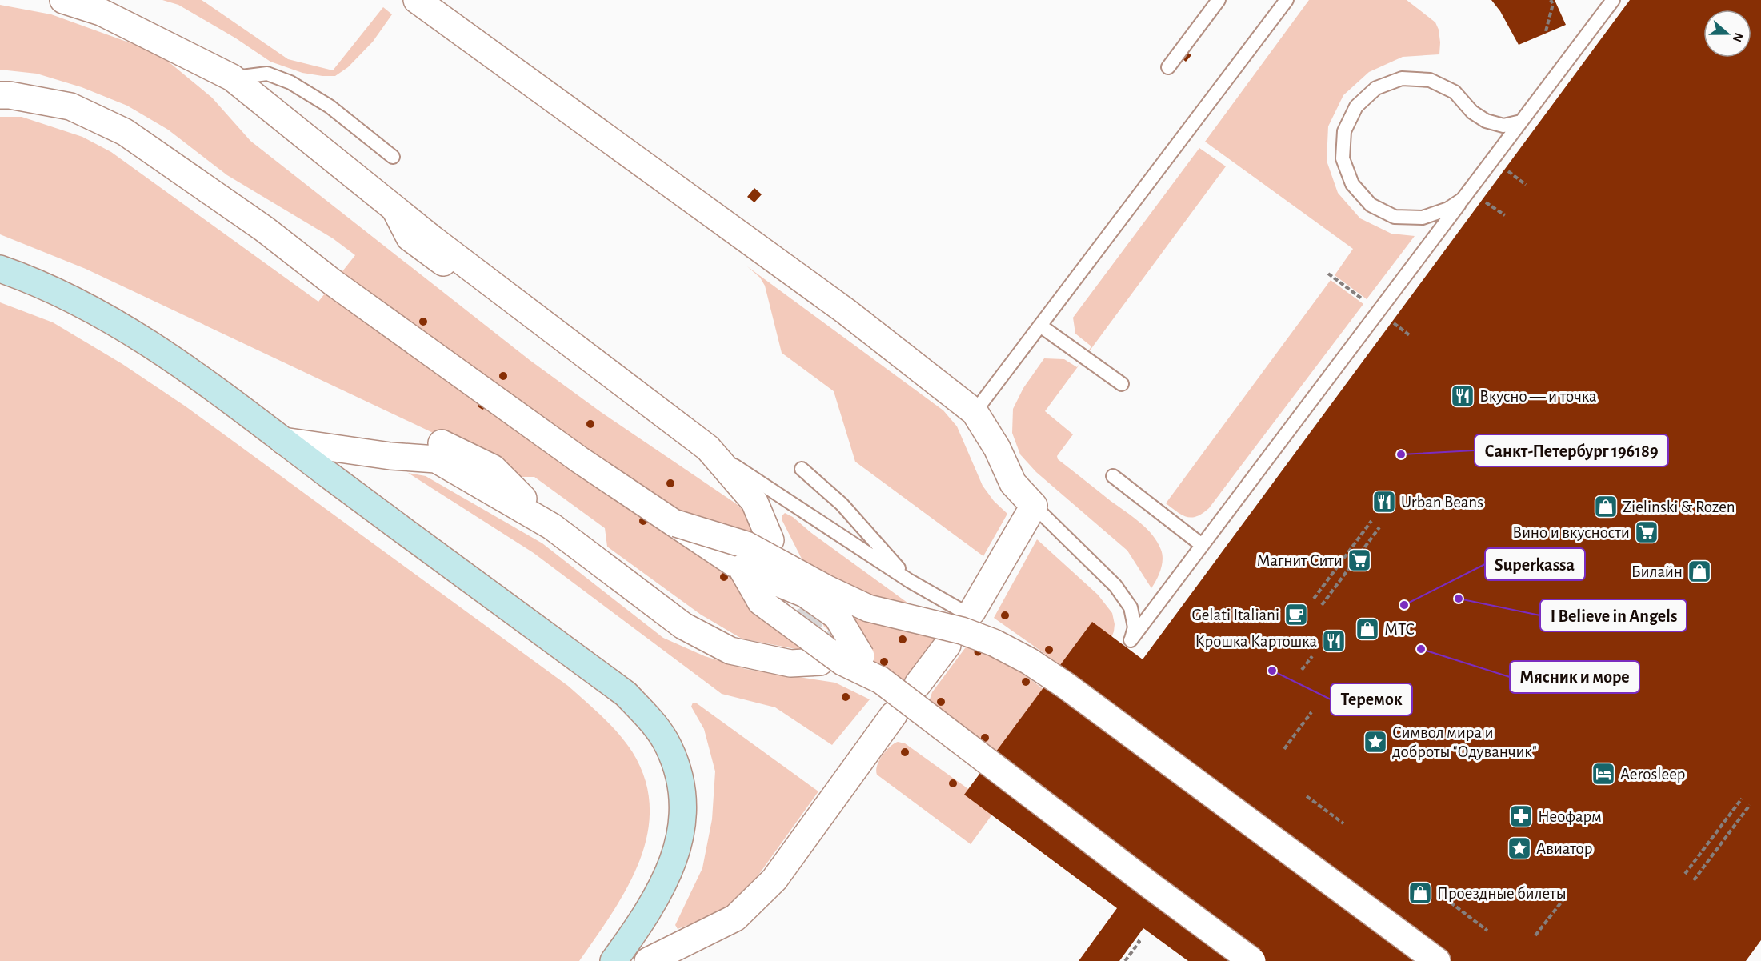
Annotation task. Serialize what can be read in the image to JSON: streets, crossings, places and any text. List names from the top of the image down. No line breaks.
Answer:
{"places":{"restaurant":["Вкусно — и точка","Urban Beans","Крошка Картошка"],"other":["Санкт-Петербург 196189","I Believe in Angels","Superkassa","Мясник и море","Теремок"],"shop":["Zielinski & Rozen","Билайн","МТС","Проездные билеты"],"supermarket":["Вино и вкусности","Магнит Сити"],"cafe":["Gelati Italiani"],"place":["Символ мира и доброты \"Одуванчик\"","Авиатор"],"hotel":["Aerosleep"],"pharmacy":["Неофарм"]},"north":"right"}
